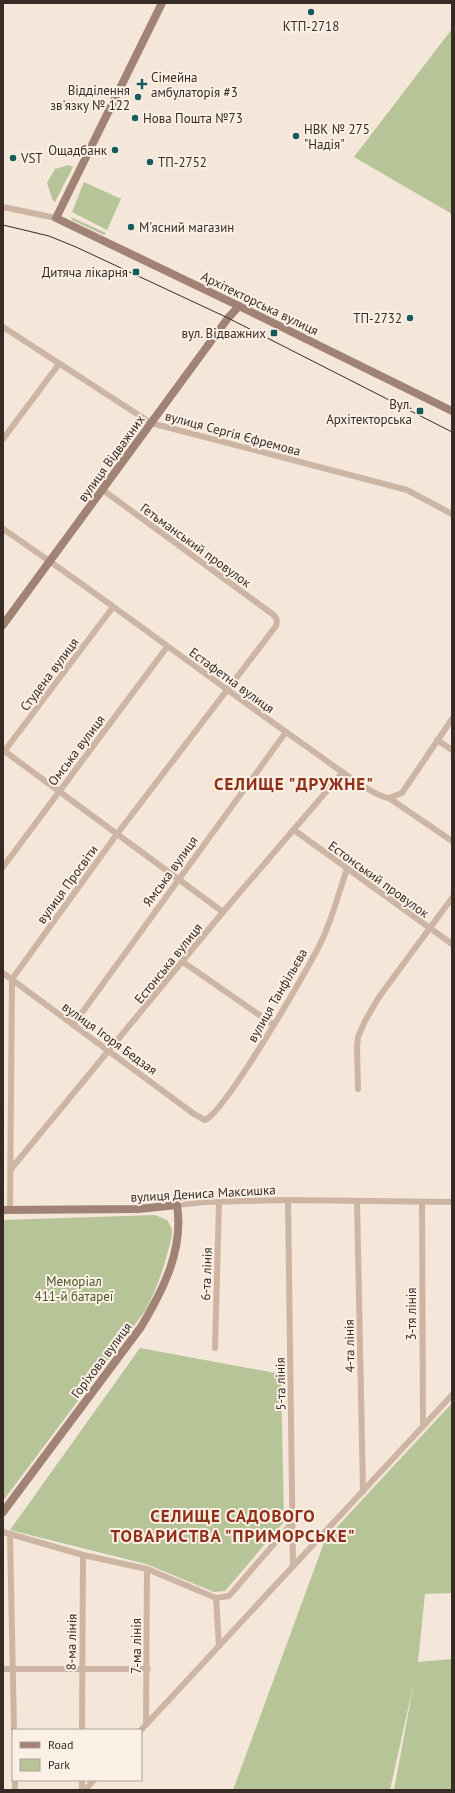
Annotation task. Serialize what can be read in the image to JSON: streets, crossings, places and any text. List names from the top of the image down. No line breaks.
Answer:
{"streets":{"street":["Архітекторська вулиця","вулиця Сергія Єфремова","вулиця Відважних","Гетьманський провулок","Студена вулиця","Естафетна вулиця","Омська вулиця","Ямська вулиця","Естонський провулок","вулиця Просвіти","Естонська вулиця","вулиця Танфільєва","вулиця Ігоря Бедзая","вулиця Дениса Максишка","6-та лінія","3-тя лінія","4-та лінія","Горіхова вулиця","5-та лінія","8-ма лінія","7-ма лінія"]},"crossings":[["Архітекторська вулиця","вулиця Відважних"],["вулиця Сергія Єфремова","вулиця Відважних"],["вулиця Відважних","Гетьманський провулок"],["вулиця Відважних","Естафетна вулиця"],["Гетьманський провулок","вулиця Просвіти"],["Студена вулиця","Естафетна вулиця"],["Естафетна вулиця","Омська вулиця"],["Естафетна вулиця","Ямська вулиця"],["Естафетна вулиця","вулиця Просвіти"],["Естафетна вулиця","Естонська вулиця"],["Ямська вулиця","вулиця Ігоря Бедзая"],["Естонський провулок","Естонська вулиця"],["Естонський провулок","вулиця Танфільєва"],["вулиця Просвіти","вулиця Ігоря Бедзая"],["Естонська вулиця","вулиця Ігоря Бедзая"],["вулиця Танфільєва","вулиця Ігоря Бедзая"],["вулиця Дениса Максишка","6-та лінія"],["вулиця Дениса Максишка","3-тя лінія"],["вулиця Дениса Максишка","4-та лінія"],["вулиця Дениса Максишка","Горіхова вулиця"],["вулиця Дениса Максишка","5-та лінія"]],"districts":["СЕЛИЩЕ \"ДРУЖНЕ\"","СЕЛИЩЕ САДОВОГО ТОВАРИСТВА \"ПРИМОРСЬКЕ\""],"parks":["Меморіал 411-й батареї"],"places":{"other":["КТП-2718","Відділення зв'язку № 122","Нова Пошта №73","НВК № 275 \"Надія\"","Ощадбанк","VST","ТП-2752","М'ясний магазин","ТП-2732"],"health":["Сімейна амбулаторія #3"],"transit":["Дитяча лікарня","вул. Відважних","Вул. Архітекторська"]},"legend":["Road","Park"]}
